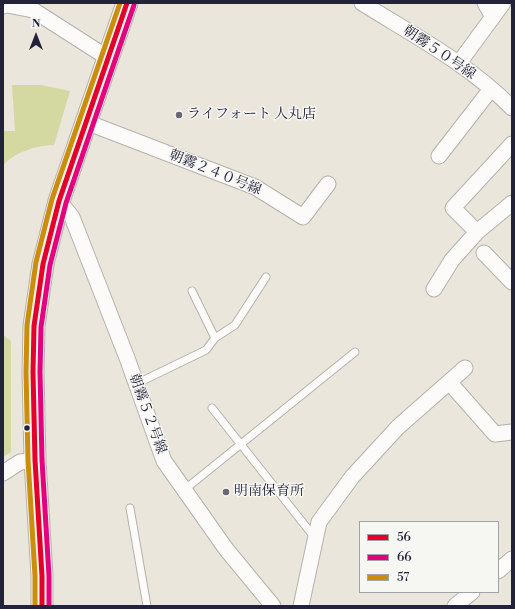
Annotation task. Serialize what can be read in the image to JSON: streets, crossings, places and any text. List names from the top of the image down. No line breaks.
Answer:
{"streets":{"street":["朝霧５０号線","朝霧２４０号線","朝霧５２号線"]},"places":["ライフォート 人丸店","明南保育所"],"lines":["transit line 56","transit line 57","transit line 66"],"legend":["56","66","57"],"north":"top"}
